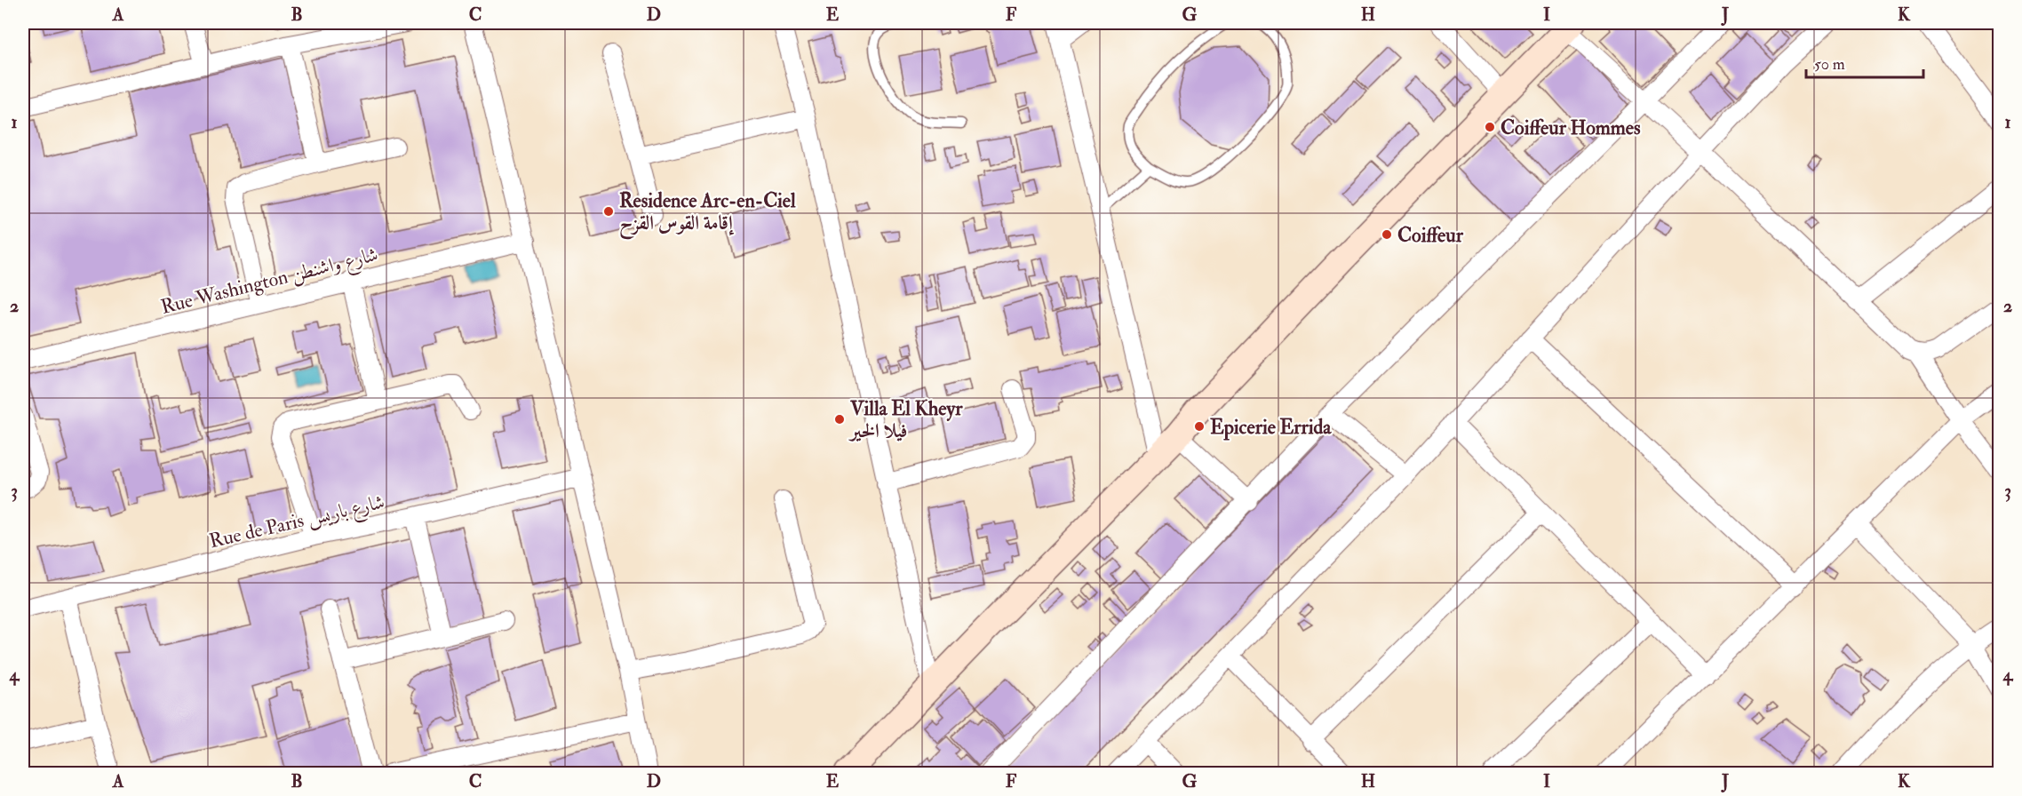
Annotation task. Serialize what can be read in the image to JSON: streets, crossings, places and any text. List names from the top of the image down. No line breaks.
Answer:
{"streets":{"street":["Rue Washington شارع واشنطن","Rue de Paris شارع باريس"]},"places":["Coiffeur Hommes","Residence Arc-en-Ciel إقامة القوس القزح","Coiffeur","Villa El Kheyr فيلا الخير","Epicerie Errida"],"scale_bar":"50 m","grid":{"columns":["A","B","C","D","E","F","G","H","I","J","K"],"rows":["1","2","3","4"]}}
